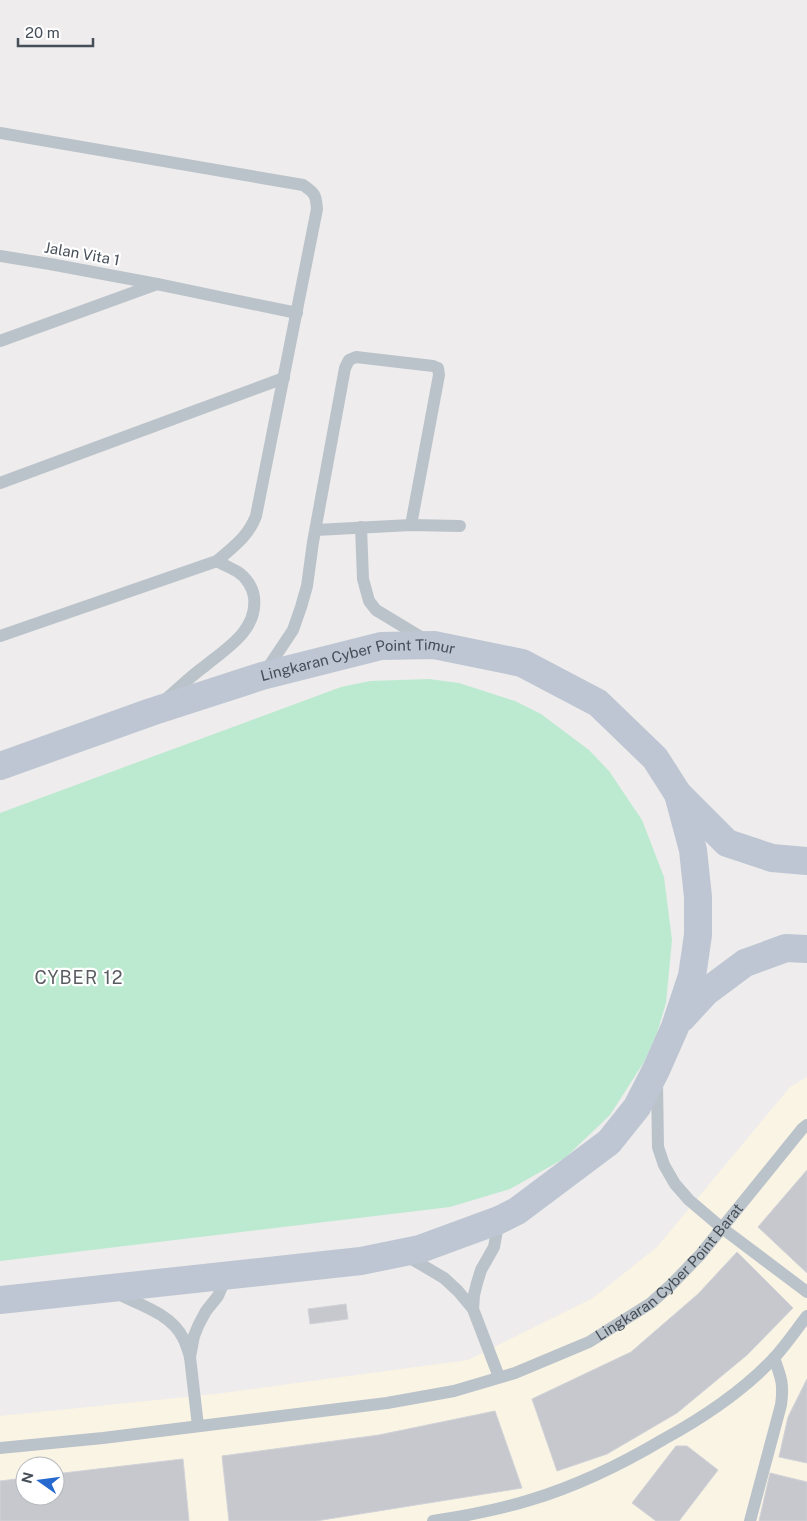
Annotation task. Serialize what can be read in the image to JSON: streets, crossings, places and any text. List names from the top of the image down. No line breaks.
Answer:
{"streets":{"main road":["Lingkaran Cyber Point Timur"],"lane":["Jalan Vita 1","Lingkaran Cyber Point Barat"]},"districts":["CYBER 12"],"scale_bar":"20 m","north":"left"}
